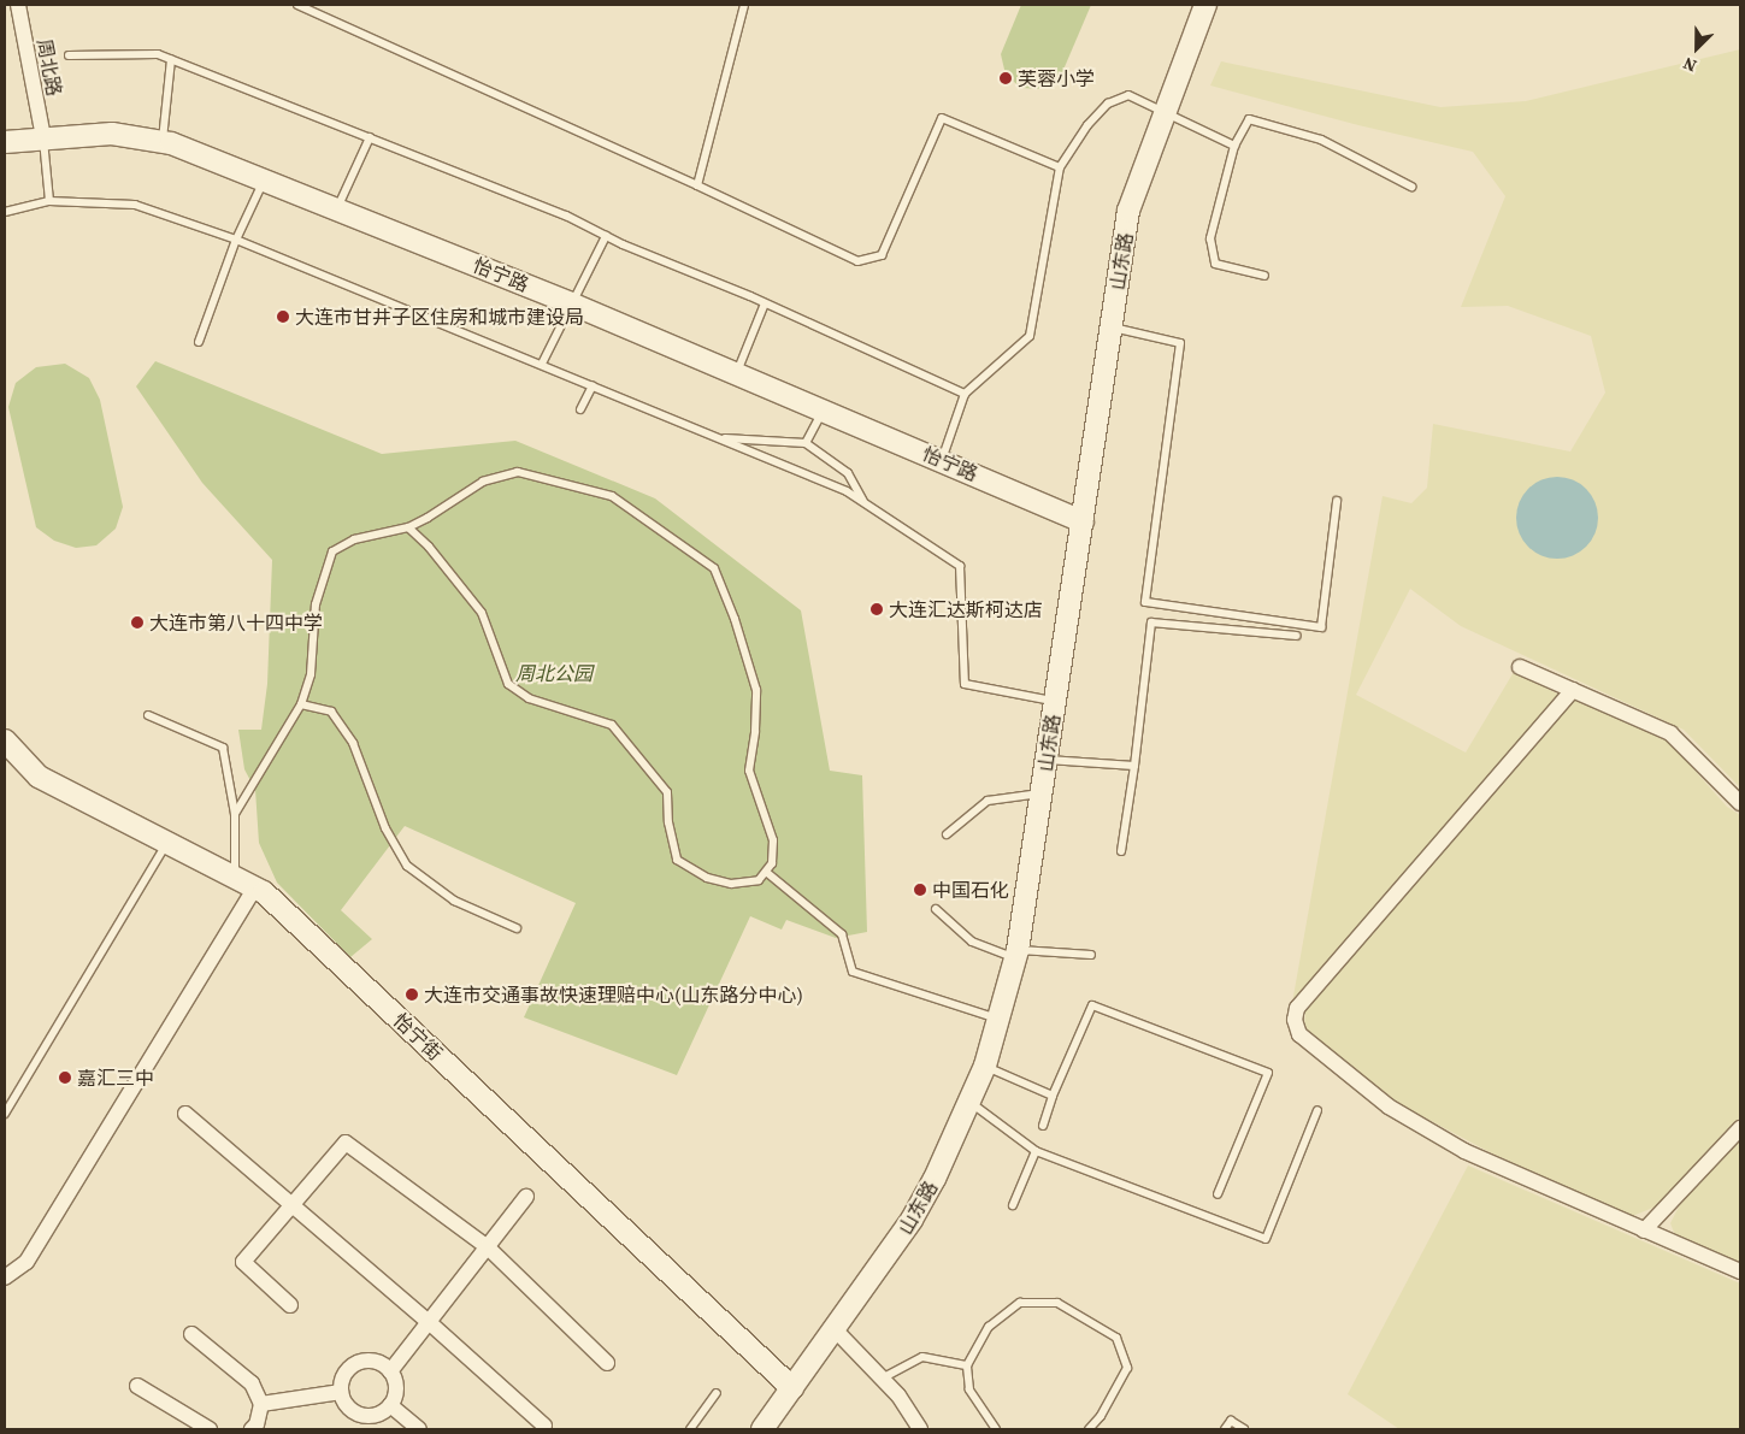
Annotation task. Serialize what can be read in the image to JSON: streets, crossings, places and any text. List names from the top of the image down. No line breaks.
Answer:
{"streets":{"street":["周北路","山东路","怡宁路","怡宁街"]},"crossings":[["周北路","怡宁路"],["山东路","怡宁路"],["山东路","怡宁街"]],"parks":["周北公园"],"places":["芙蓉小学","大连市甘井子区住房和城市建设局","大连汇达斯柯达店","大连市第八十四中学","中国石化","大连市交通事故快速理赔中心(山东路分中心)","嘉汇三中"],"north":"bottom left"}
